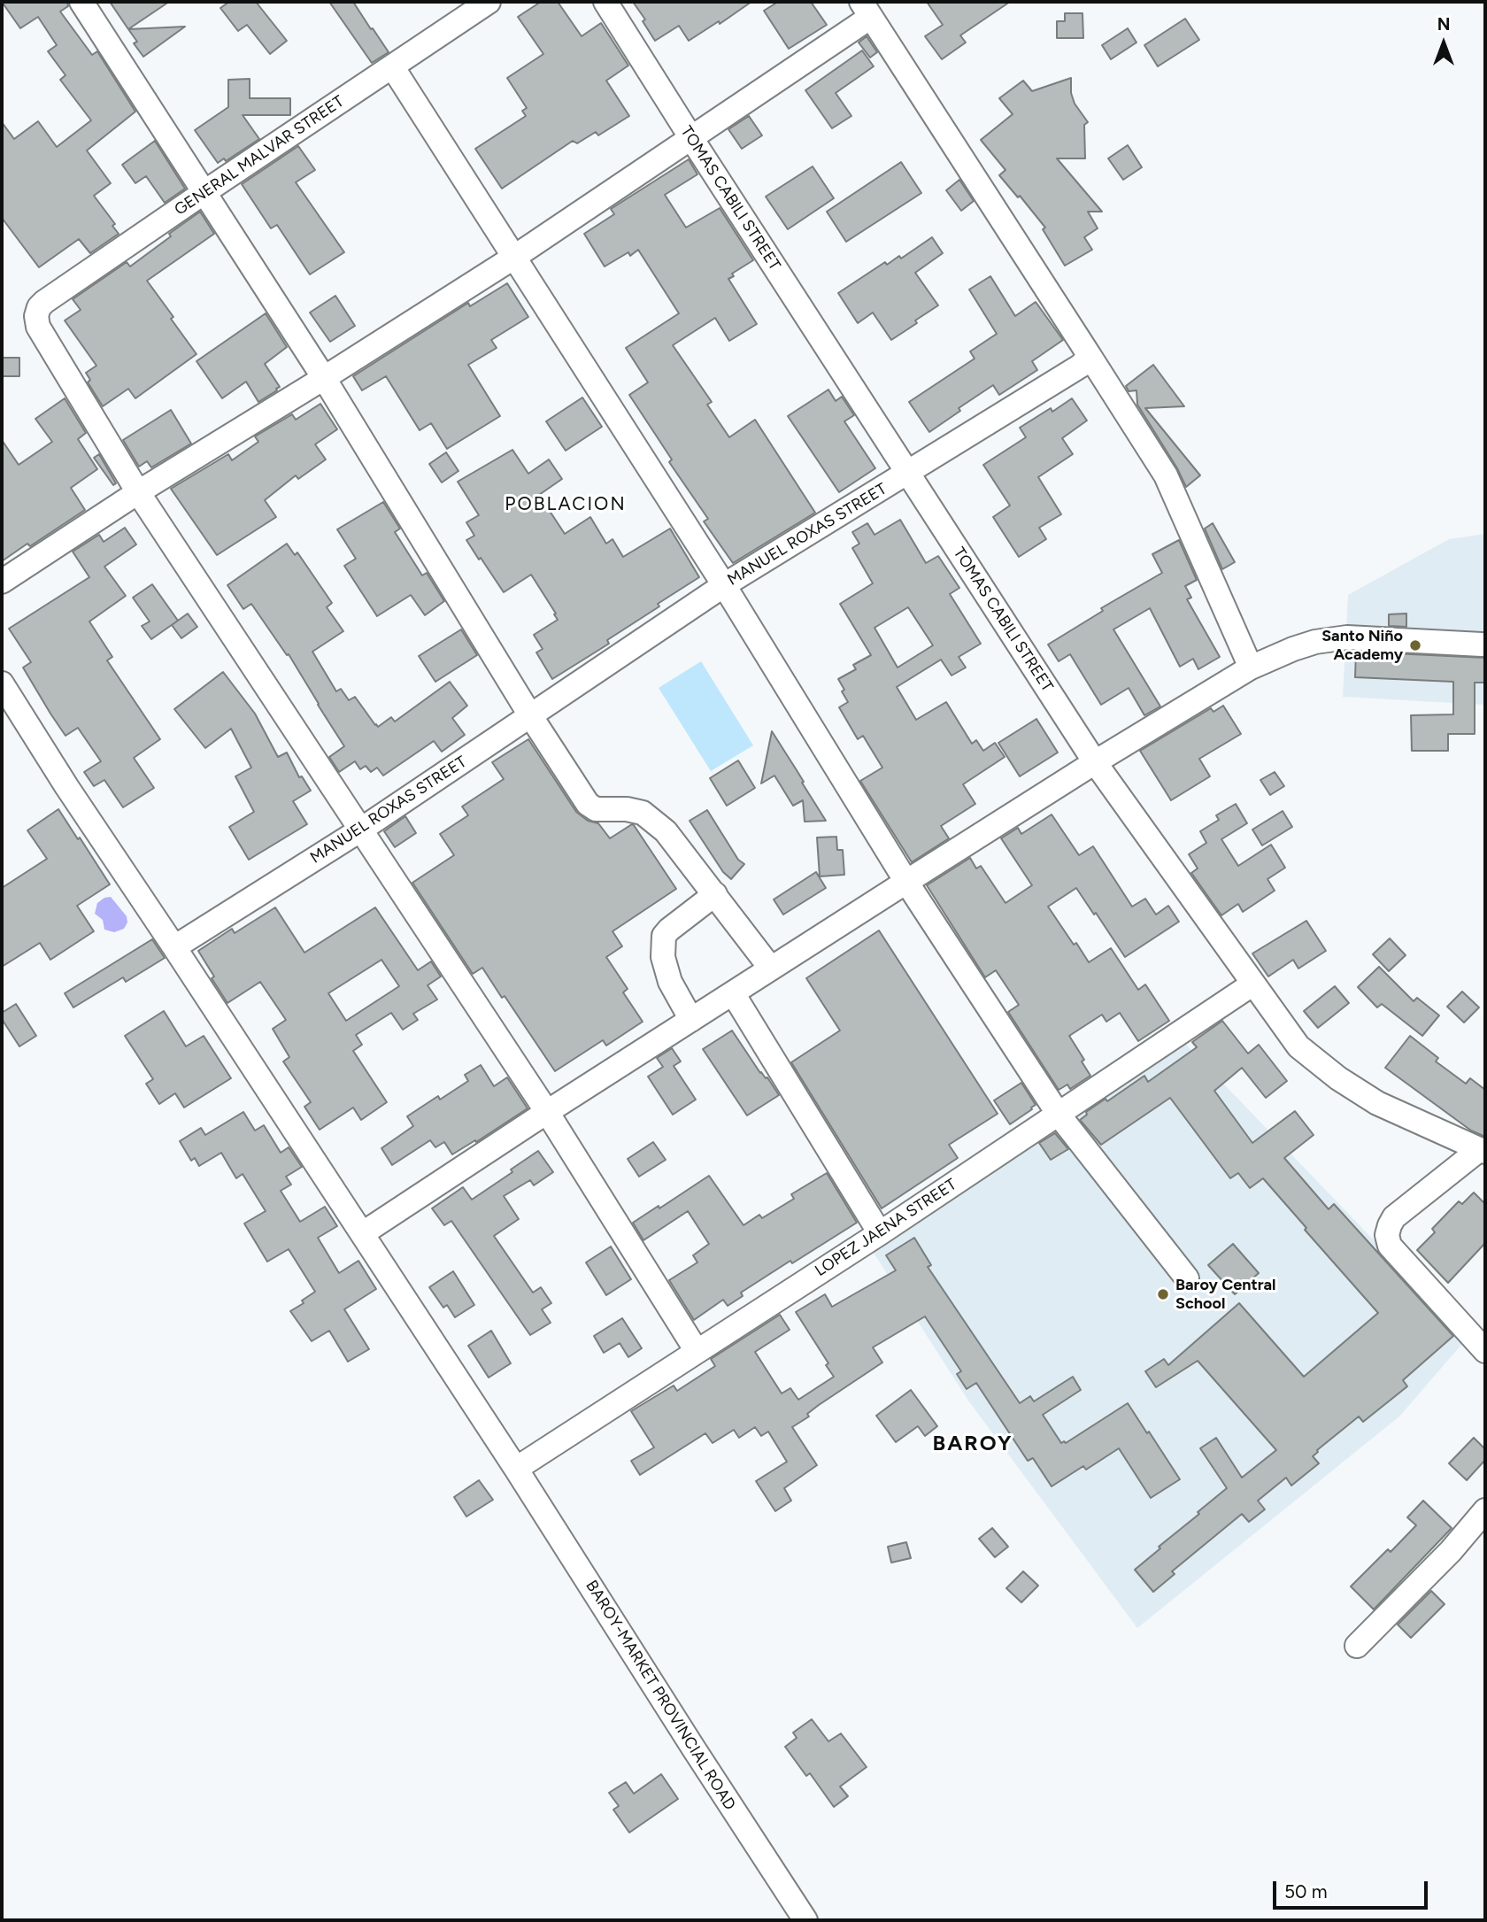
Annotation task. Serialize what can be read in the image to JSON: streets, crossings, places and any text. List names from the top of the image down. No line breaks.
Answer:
{"streets":{"street":["GENERAL MALVAR STREET","TOMAS CABILI STREET","MANUEL ROXAS STREET","LOPEZ JAENA STREET","BAROY-MARKET PROVINCIAL ROAD"]},"crossings":[["TOMAS CABILI STREET","MANUEL ROXAS STREET"],["TOMAS CABILI STREET","LOPEZ JAENA STREET"],["MANUEL ROXAS STREET","BAROY-MARKET PROVINCIAL ROAD"],["LOPEZ JAENA STREET","BAROY-MARKET PROVINCIAL ROAD"]],"districts":["POBLACION","BAROY"],"places":["Santo Niño Academy","Baroy Central School"],"scale_bar":"50 m","north":"top"}
